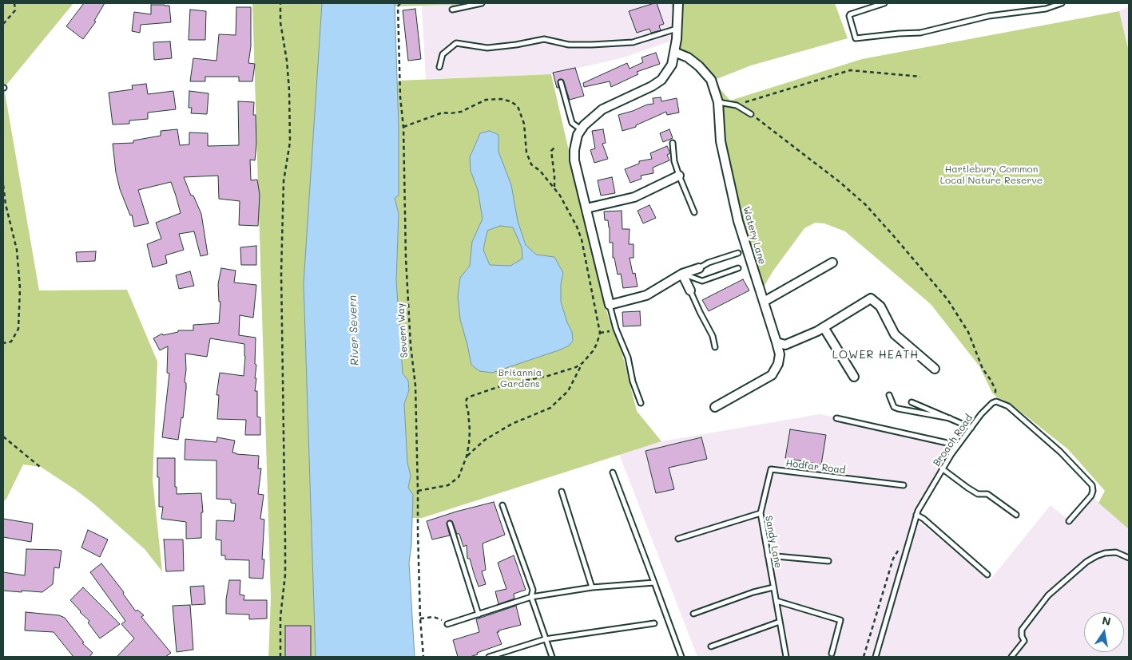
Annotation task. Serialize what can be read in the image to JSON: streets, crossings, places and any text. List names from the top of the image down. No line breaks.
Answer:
{"streets":{"street":["Watery Lane"],"lane":["Broach Road","Hodfar Road","Sandy Lane"],"path":["Severn Way"]},"crossings":[["Hodfar Road","Sandy Lane"]],"districts":["LOWER HEATH"],"water":["River Severn"],"parks":["Hartlebury Common Local Nature Reserve","Britannia Gardens"],"north":"top"}
